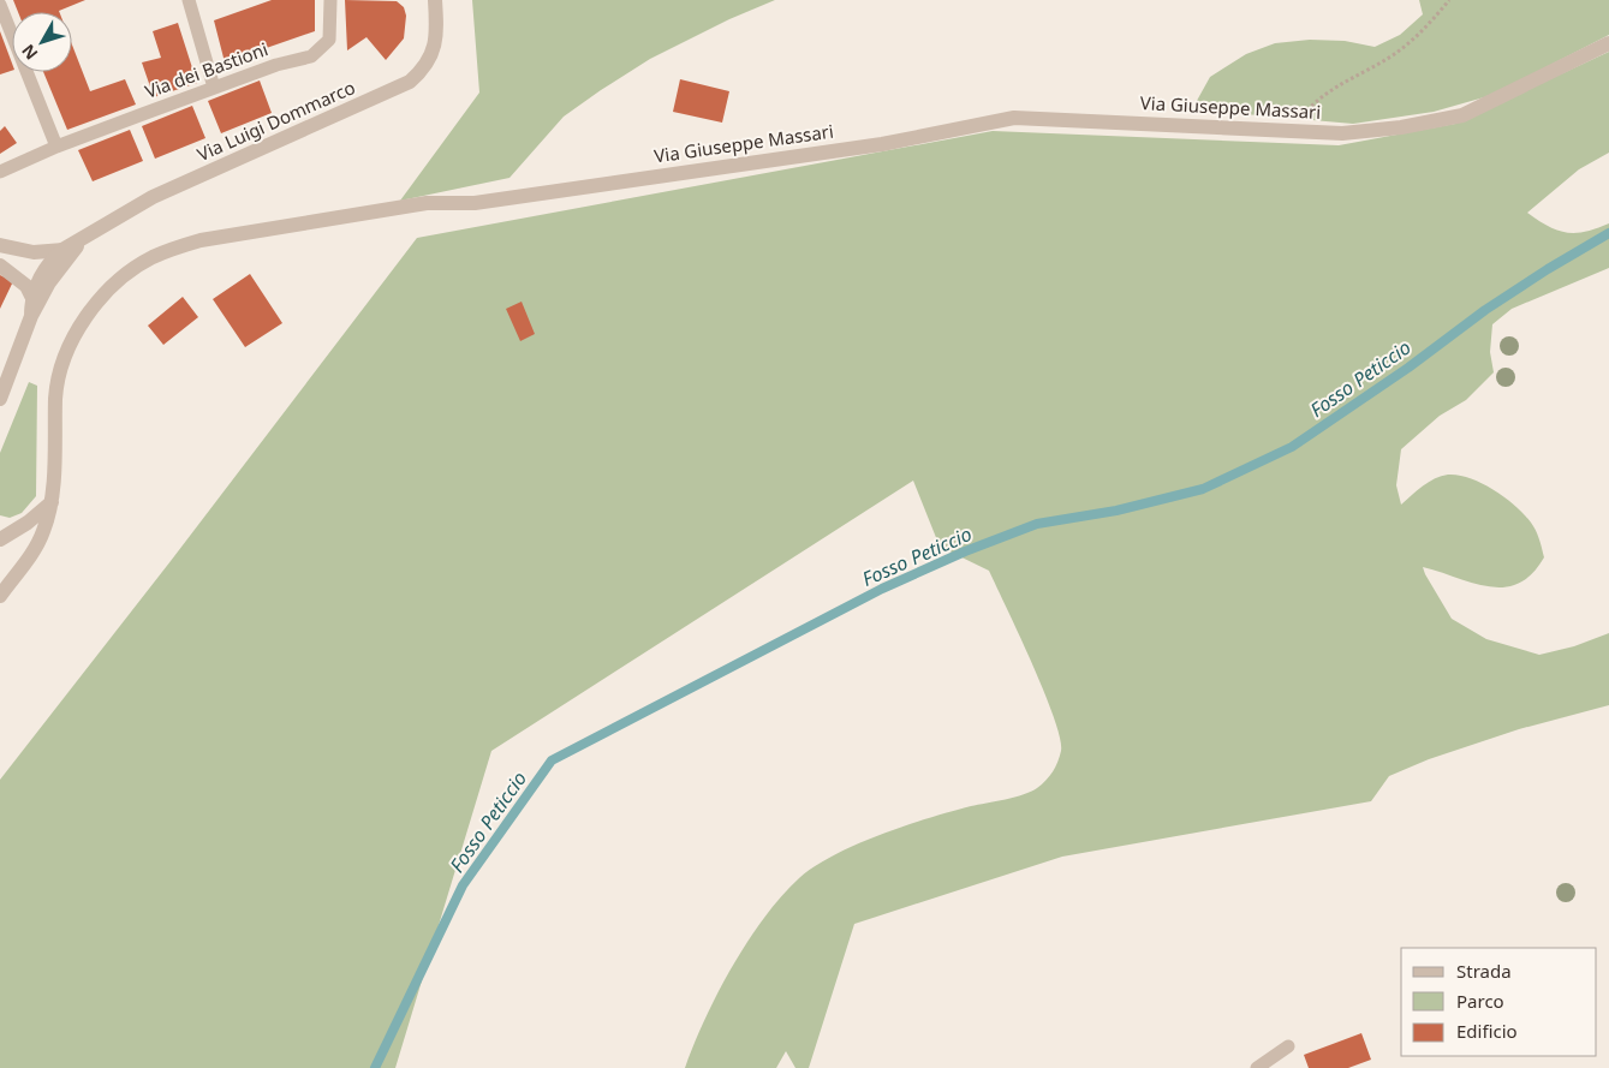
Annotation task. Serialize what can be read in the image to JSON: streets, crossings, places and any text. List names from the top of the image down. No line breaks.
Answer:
{"streets":{"street":["Via Giuseppe Massari","Via Luigi Dommarco"],"lane":["Via dei Bastioni"]},"water":["Fosso Peticcio"],"legend":["Strada","Parco","Edificio"],"north":"bottom left"}
